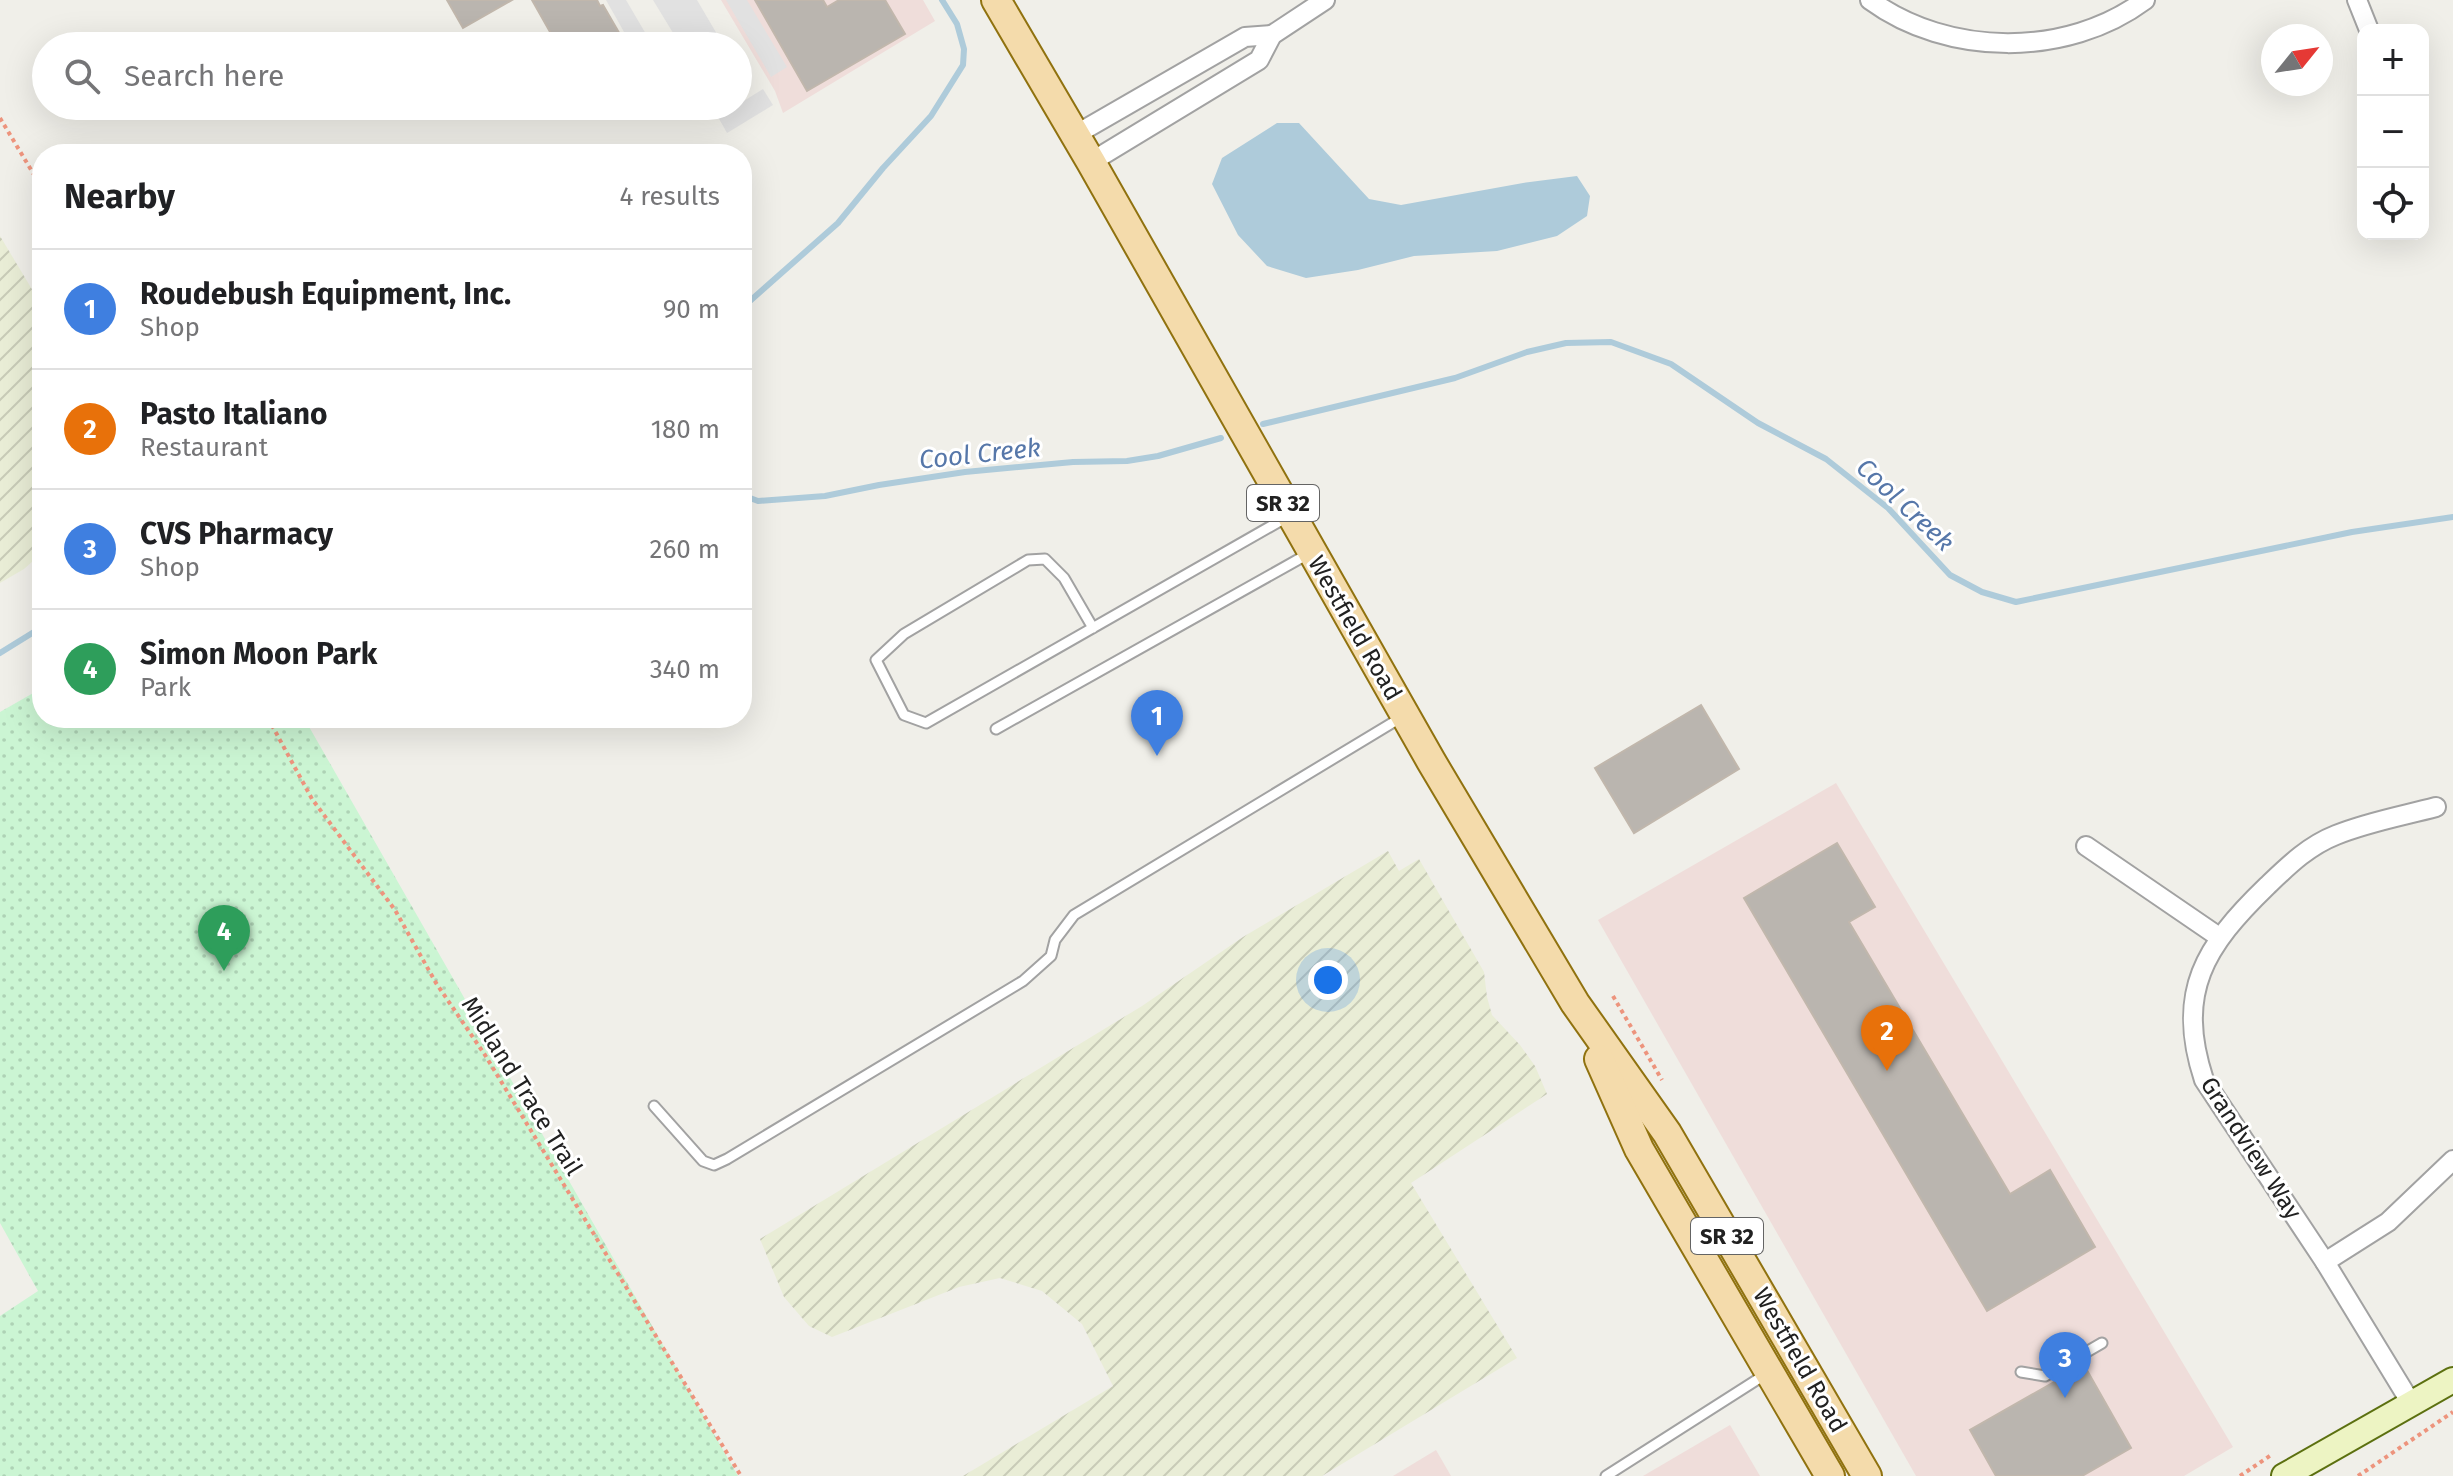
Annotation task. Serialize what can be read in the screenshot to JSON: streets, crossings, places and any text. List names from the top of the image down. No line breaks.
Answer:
{"streets":{"main road":["SR 32","Westfield Road"],"street":["Grandview Way"],"path":["Midland Trace Trail"]},"water":["Cool Creek"],"north":"top right","page":{"map_buttons":["+","−"],"search":"Search here","heading":["Nearby","4 results"],"list":[{"mark":"1","name":"Roudebush Equipment, Inc.","note":"Shop","value":"90 m"},{"mark":"2","name":"Pasto Italiano","note":"Restaurant","value":"180 m"},{"mark":"3","name":"CVS Pharmacy","note":"Shop","value":"260 m"},{"mark":"4","name":"Simon Moon Park","note":"Park","value":"340 m"}],"pins":["1","4","2","3"]}}
